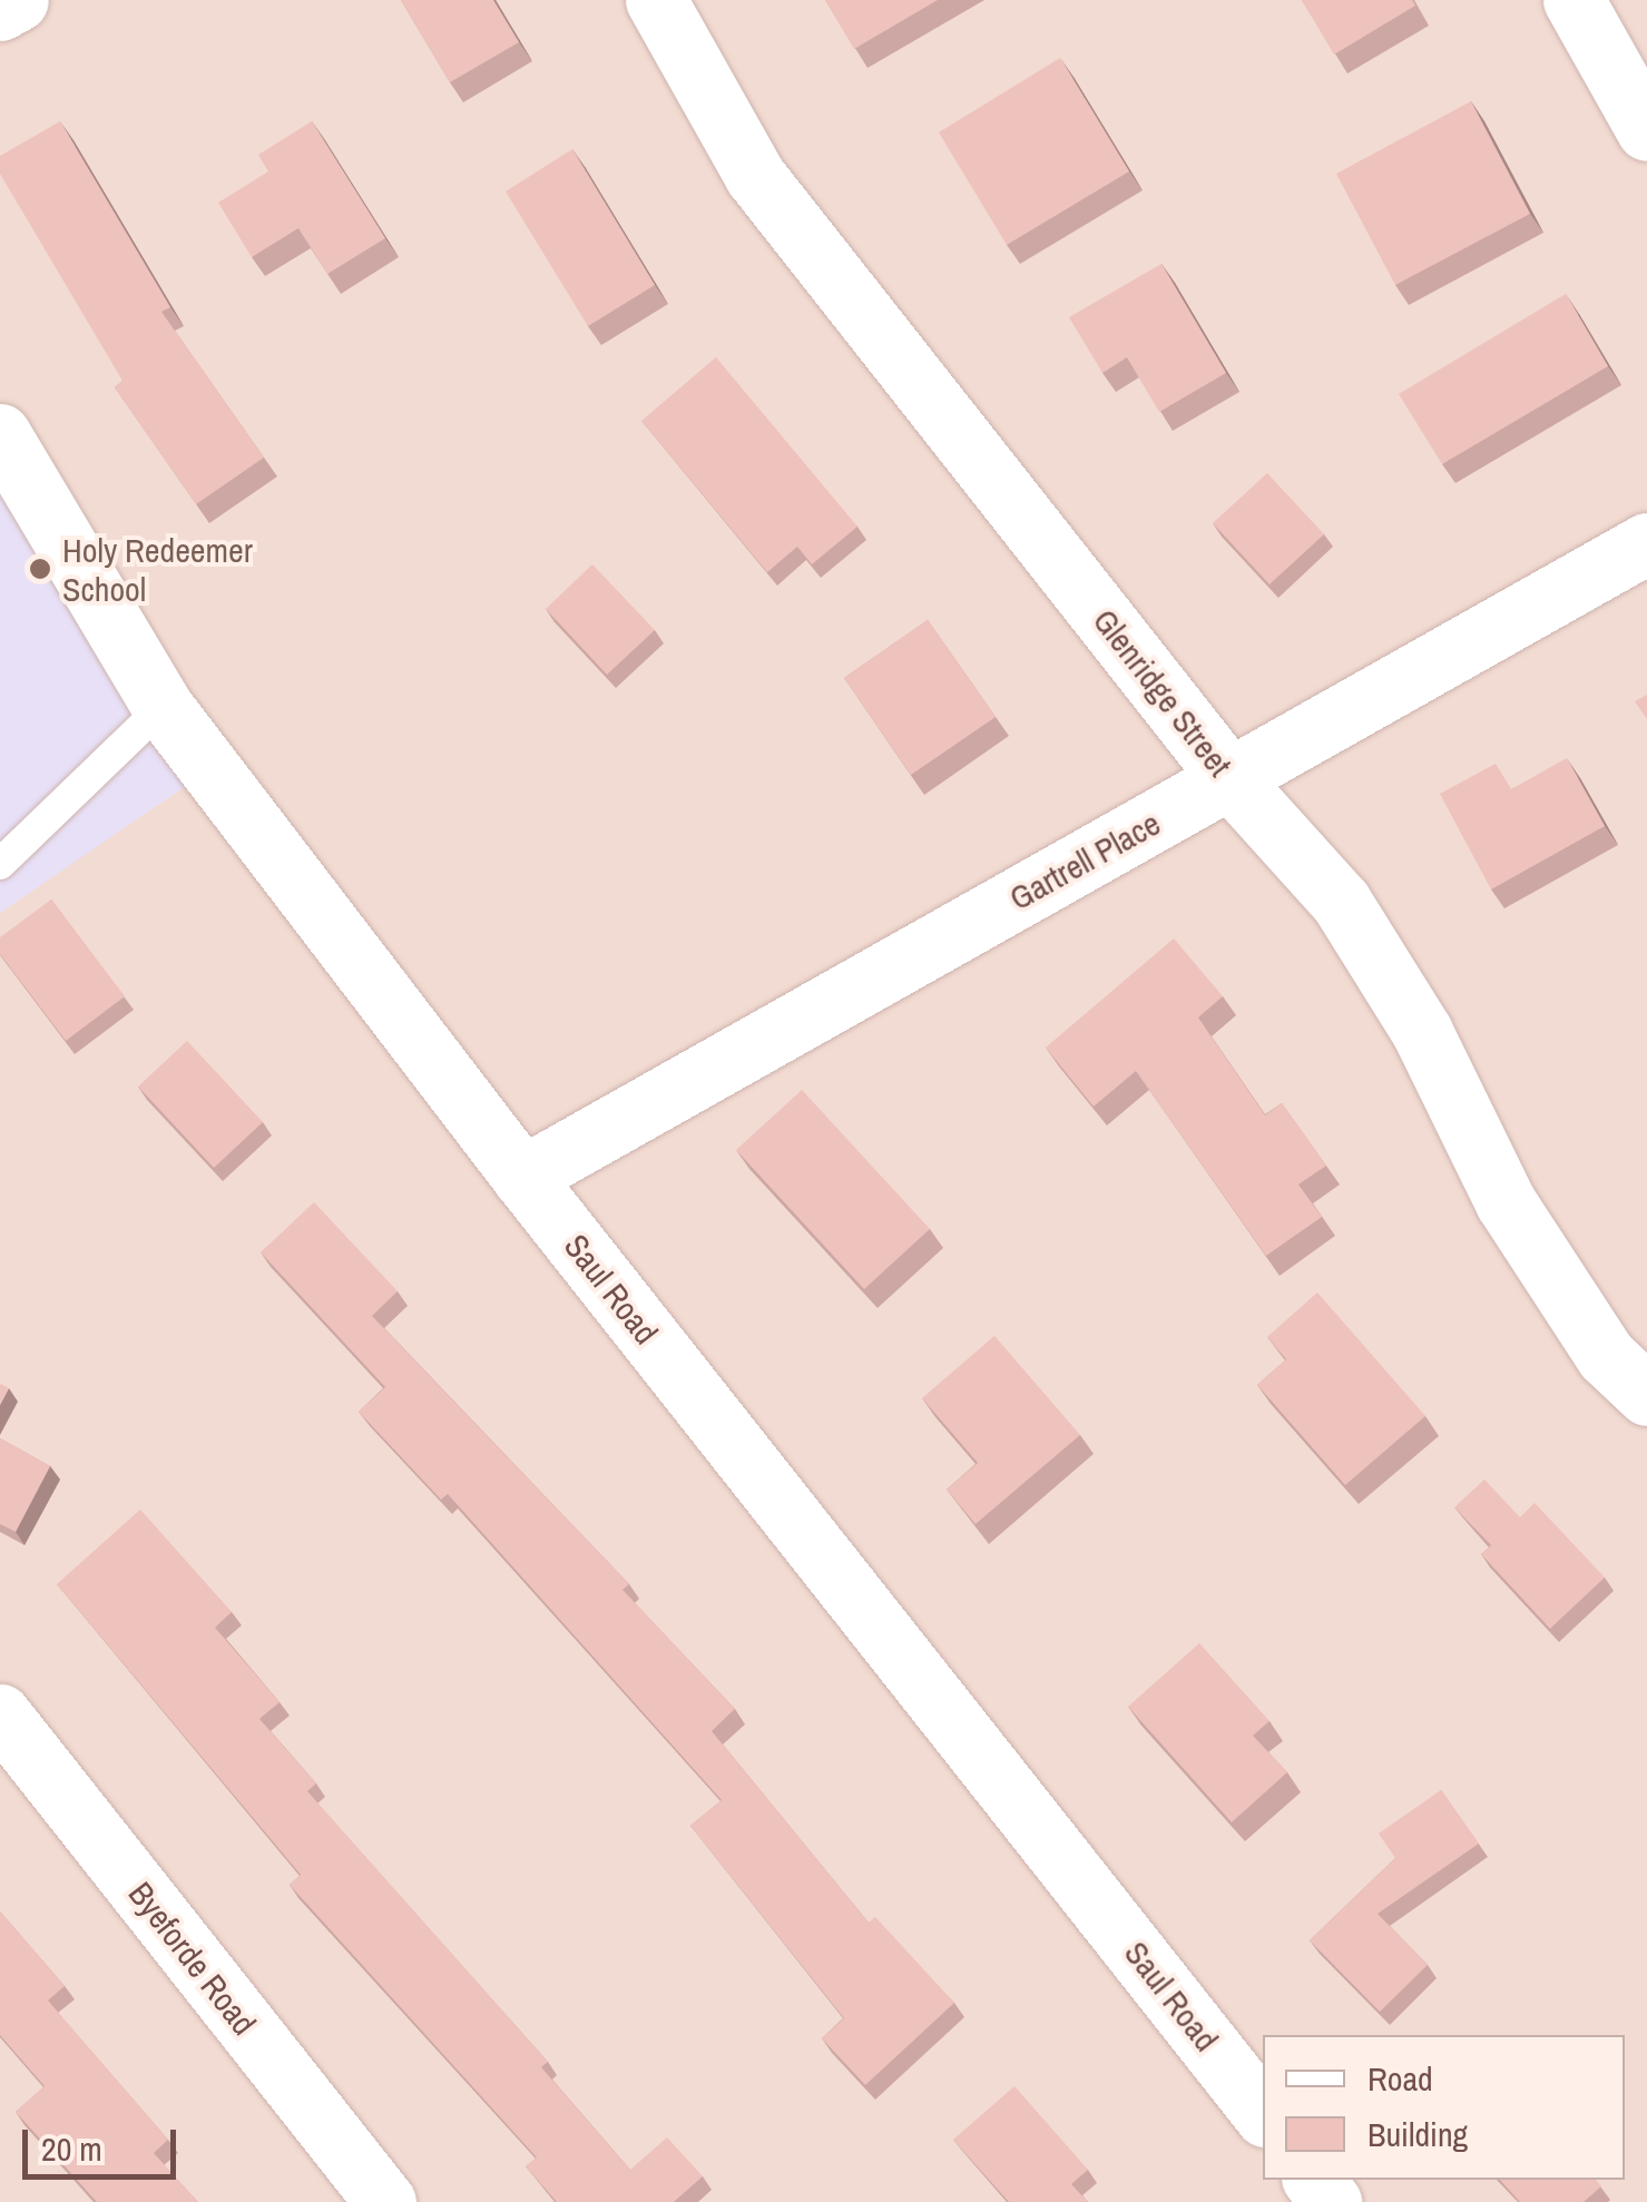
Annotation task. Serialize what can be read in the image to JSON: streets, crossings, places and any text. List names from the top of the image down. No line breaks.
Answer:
{"streets":{"street":["Glenridge Street","Gartrell Place","Saul Road","Byeforde Road"]},"crossings":[["Glenridge Street","Gartrell Place"],["Gartrell Place","Saul Road"]],"places":["Holy Redeemer School"],"legend":["Road","Building"],"scale_bar":"20 m"}
